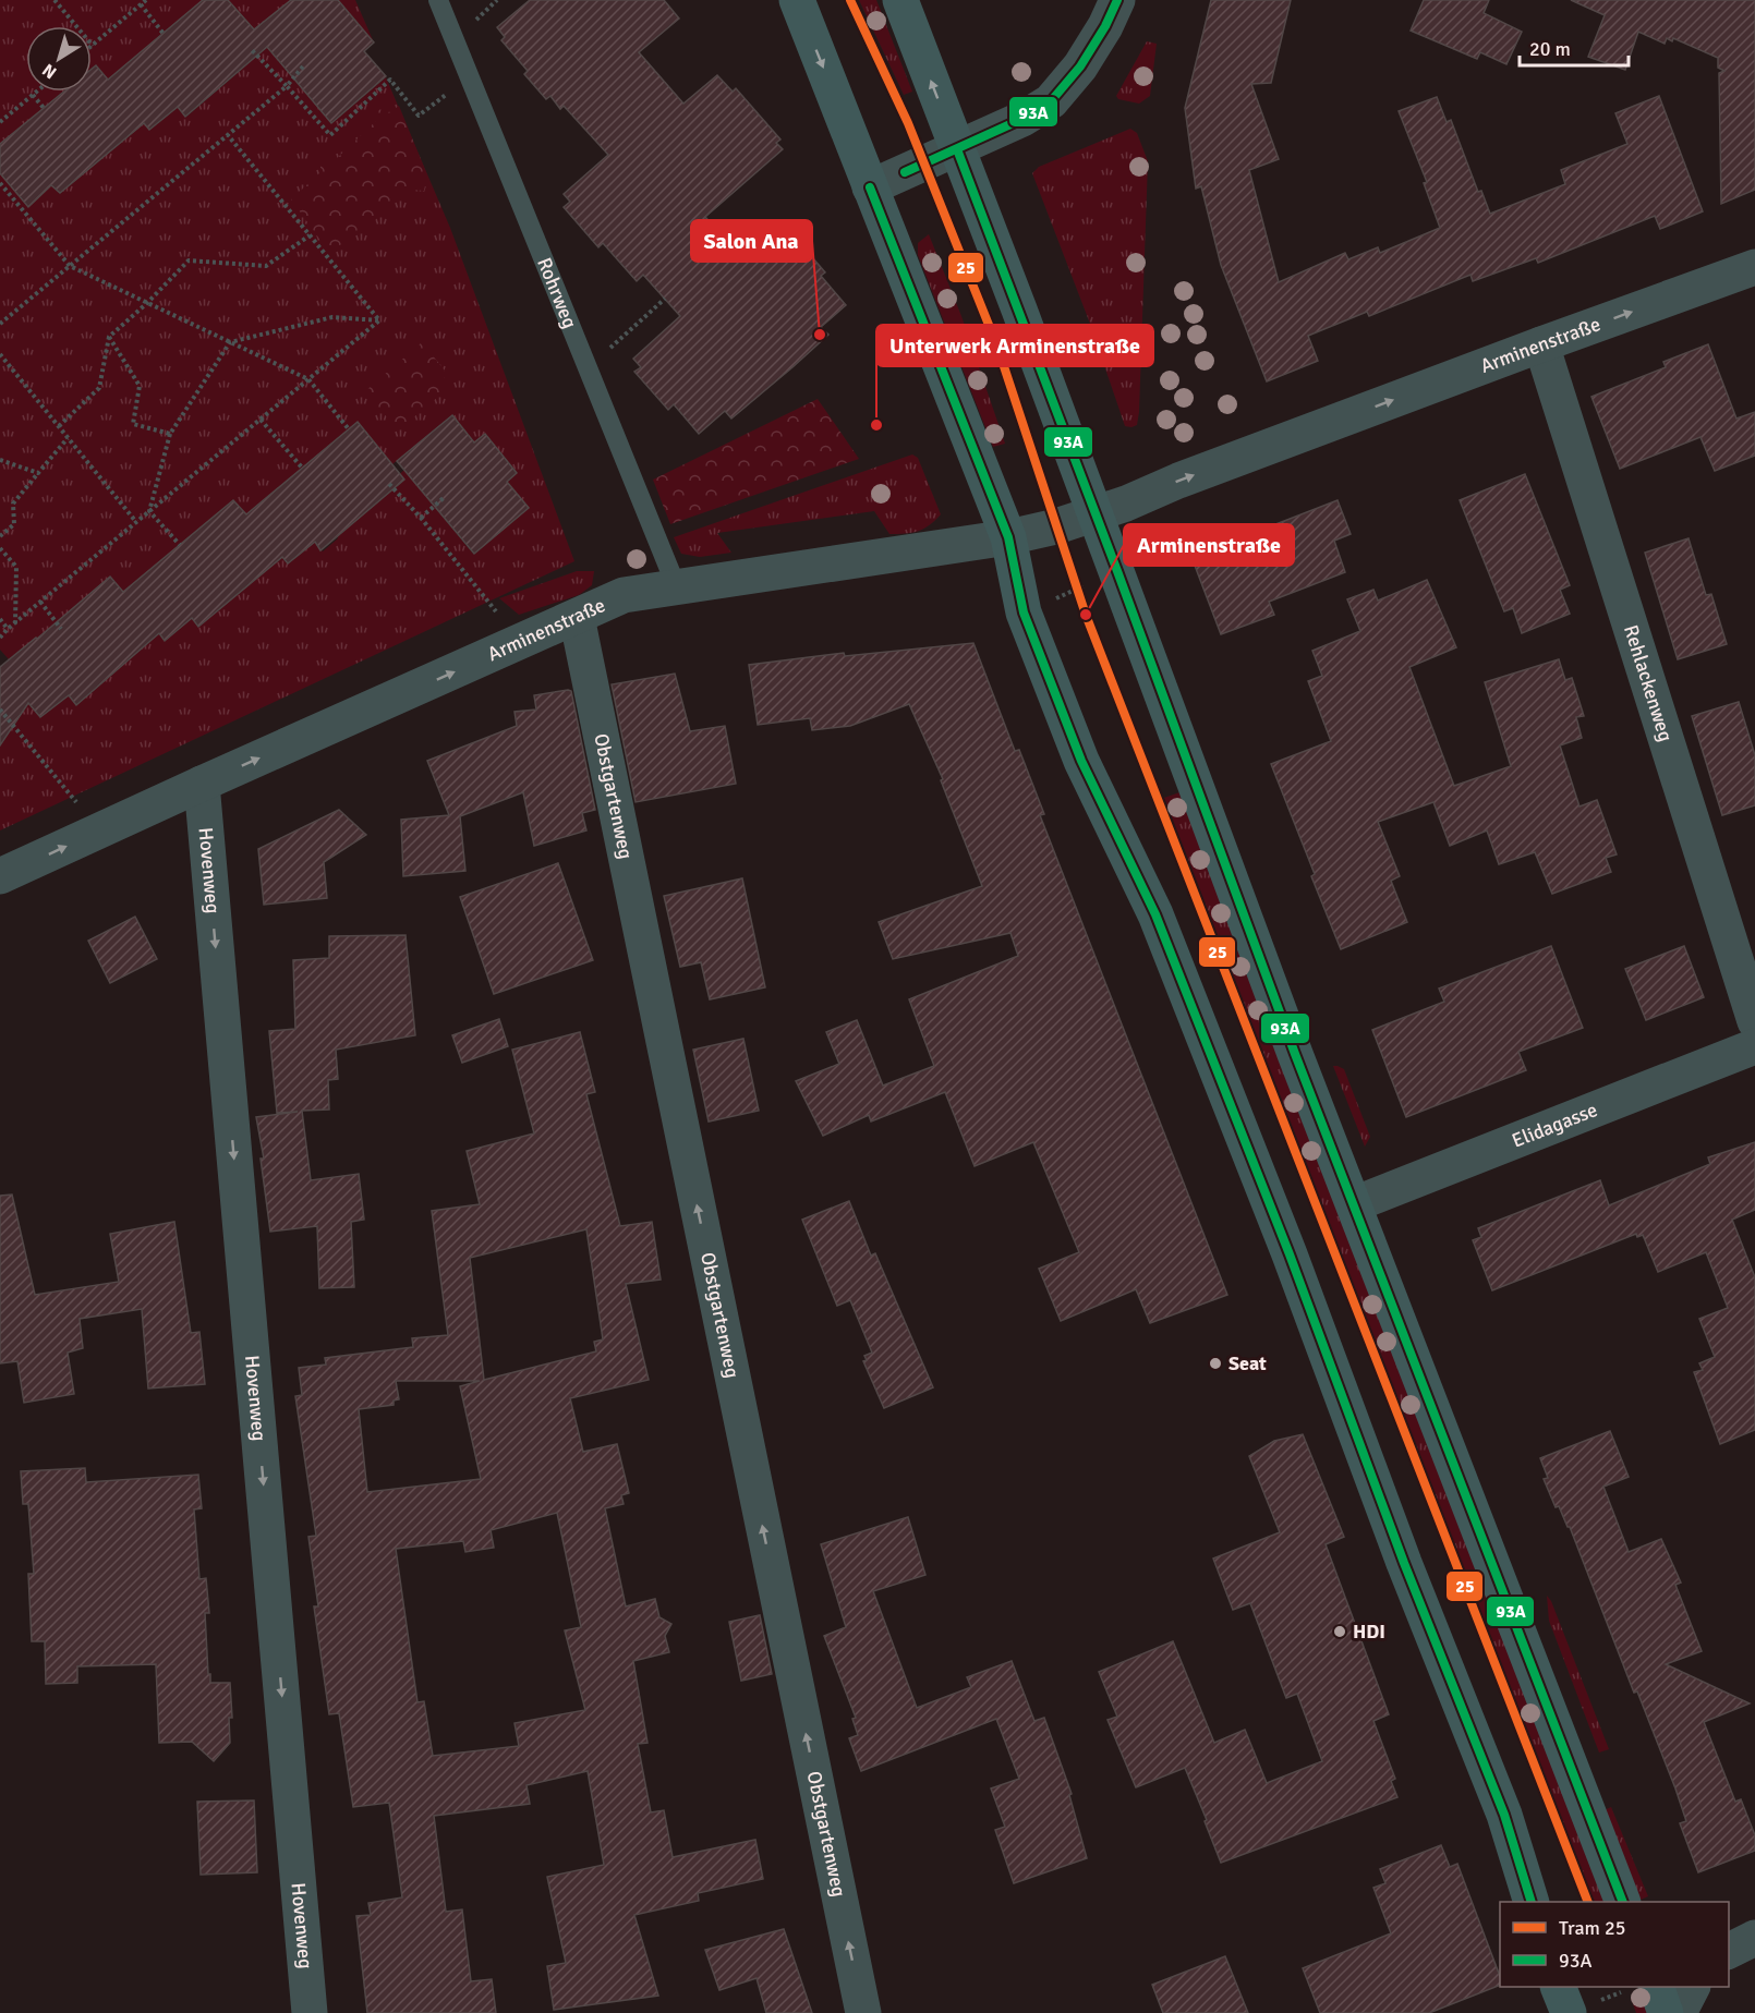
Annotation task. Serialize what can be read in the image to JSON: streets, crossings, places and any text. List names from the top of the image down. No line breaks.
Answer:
{"streets":{"street":["Arminenstraße","Rehlackenweg","Obstgartenweg","Hovenweg","Elidagasse"],"lane":["Rohrweg"]},"crossings":[["Rohrweg","Arminenstraße"],["Arminenstraße","Rehlackenweg"],["Arminenstraße","Obstgartenweg"],["Arminenstraße","Hovenweg"]],"one_way":["Arminenstraße","Obstgartenweg","Hovenweg"],"places":["Salon Ana","Unterwerk Arminenstraße","Arminenstraße","Seat","HDI"],"lines":["tram line 25","transit line 93A"],"legend":["Tram 25","93A"],"scale_bar":"20 m","north":"bottom left"}
